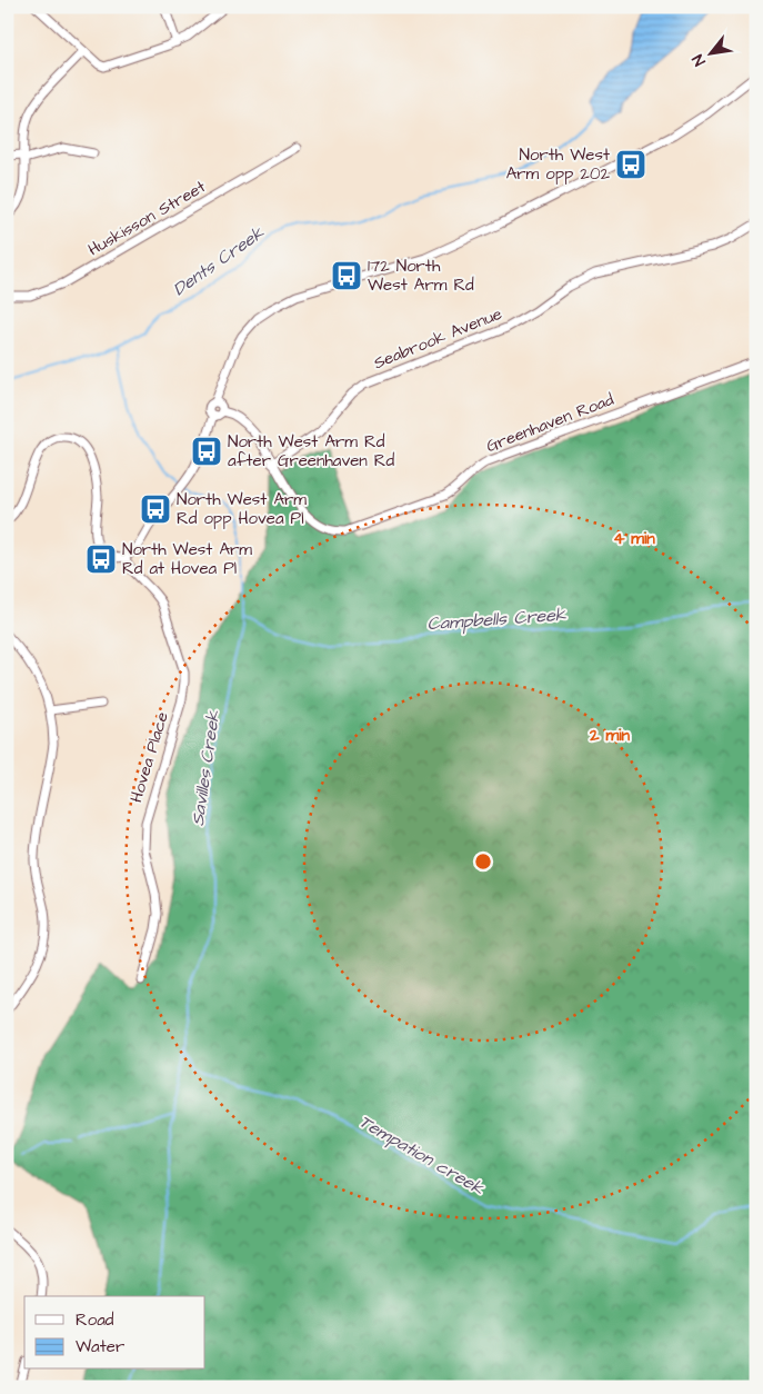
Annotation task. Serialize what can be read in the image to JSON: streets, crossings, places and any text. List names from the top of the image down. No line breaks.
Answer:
{"streets":{"street":["Huskisson Street","Seabrook Avenue","Greenhaven Road","Hovea Place"]},"crossings":[["Seabrook Avenue","Greenhaven Road"]],"water":["Dents Creek","Campbells Creek","Savilles Creek","Tempation creek"],"places":{"bus stop":["North West Arm opp 202","172 North West Arm Rd","North West Arm Rd after Greenhaven Rd","North West Arm Rd opp Hovea Pl","North West Arm Rd at Hovea Pl"]},"legend":["Road","Water"],"north":"bottom left","rings":["4 min","2 min"]}
